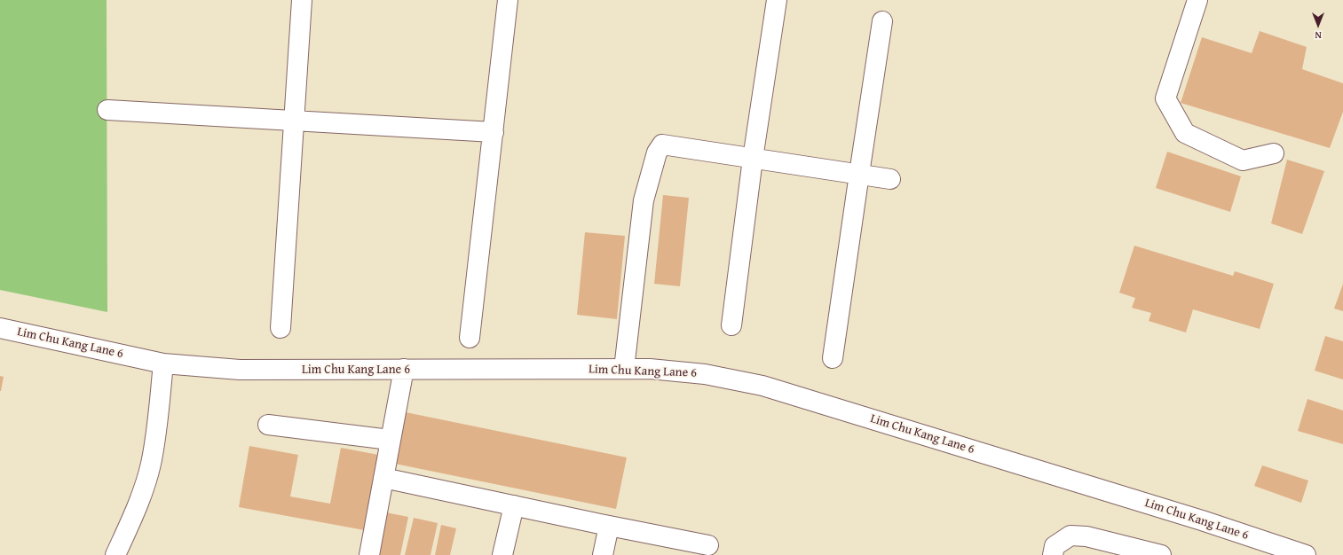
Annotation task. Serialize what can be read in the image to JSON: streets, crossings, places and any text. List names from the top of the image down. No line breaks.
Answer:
{"streets":{"street":["Lim Chu Kang Lane 6"]},"north":"bottom"}
